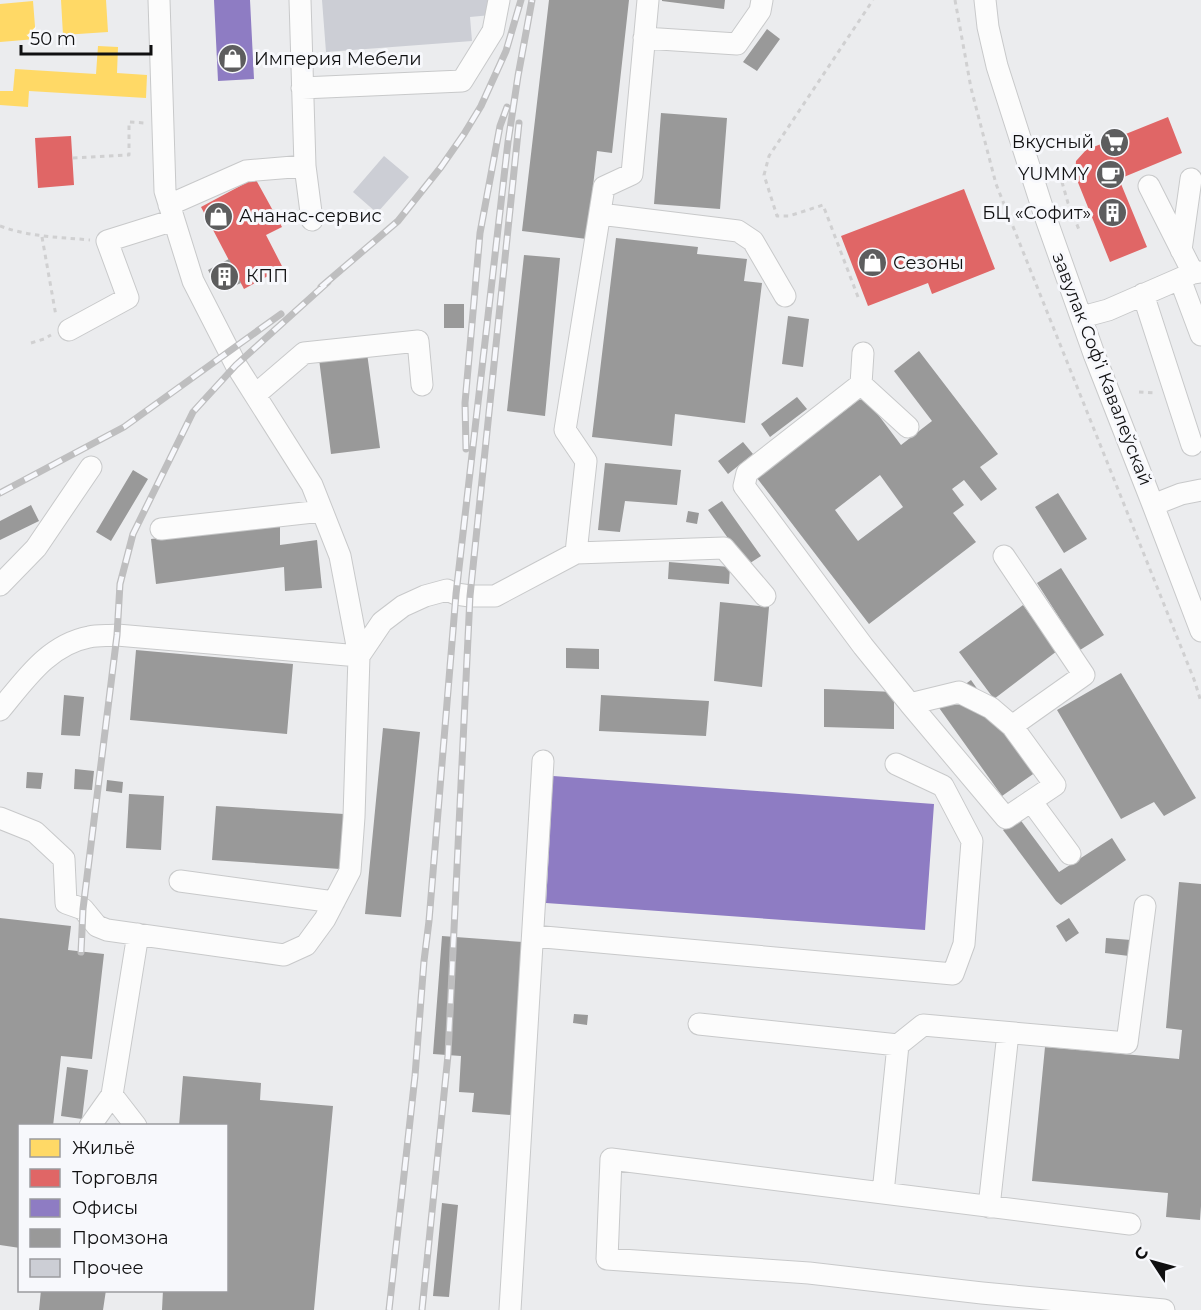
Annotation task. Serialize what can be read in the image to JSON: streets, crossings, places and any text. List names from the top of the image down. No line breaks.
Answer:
{"streets":{"street":["завулак Софʼі Кавалеўскай"]},"places":{"shop":["Империя Мебели","Ананас-сервис","Сезоны"],"supermarket":["Вкусный"],"cafe":["YUMMY"],"building":["БЦ «Софит»","КПП"]},"legend":["Жильё","Торговля","Офисы","Промзона","Прочее"],"scale_bar":"50 m","north":"top left"}
